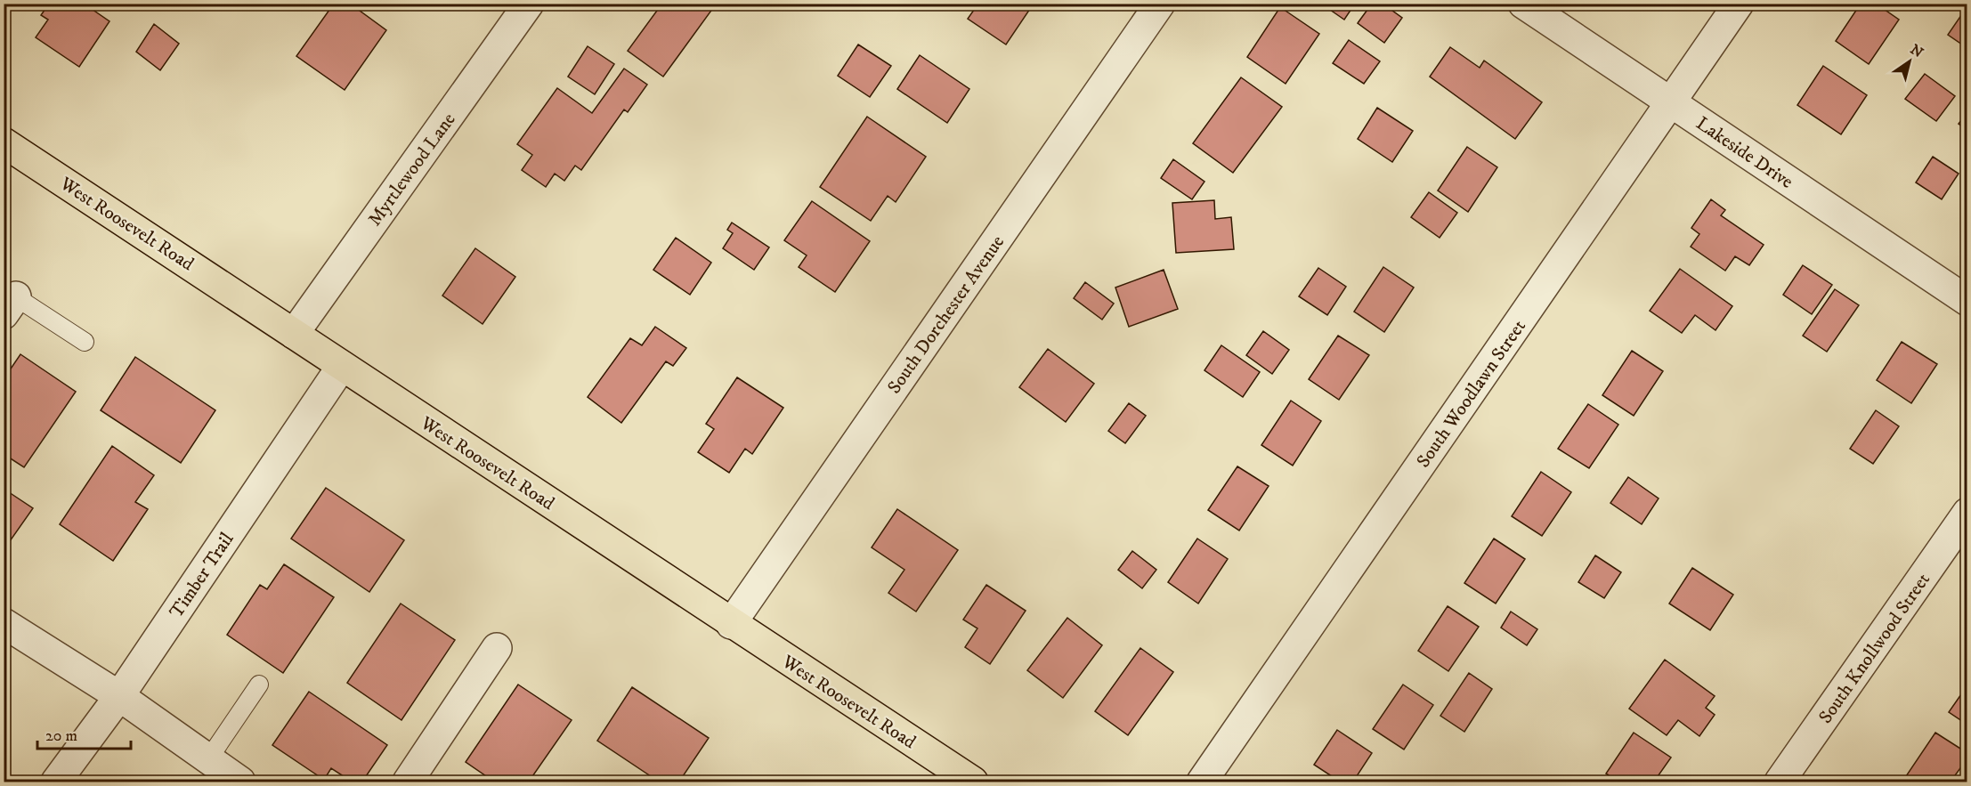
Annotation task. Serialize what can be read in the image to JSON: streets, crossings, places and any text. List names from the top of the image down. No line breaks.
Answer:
{"streets":{"main road":["West Roosevelt Road"],"street":["Lakeside Drive","Myrtlewood Lane","South Dorchester Avenue","South Woodlawn Street","Timber Trail","South Knollwood Street"]},"crossings":[["Lakeside Drive","South Woodlawn Street"],["Myrtlewood Lane","West Roosevelt Road"],["West Roosevelt Road","South Dorchester Avenue"],["West Roosevelt Road","Timber Trail"]],"scale_bar":"20 m","north":"top right"}
